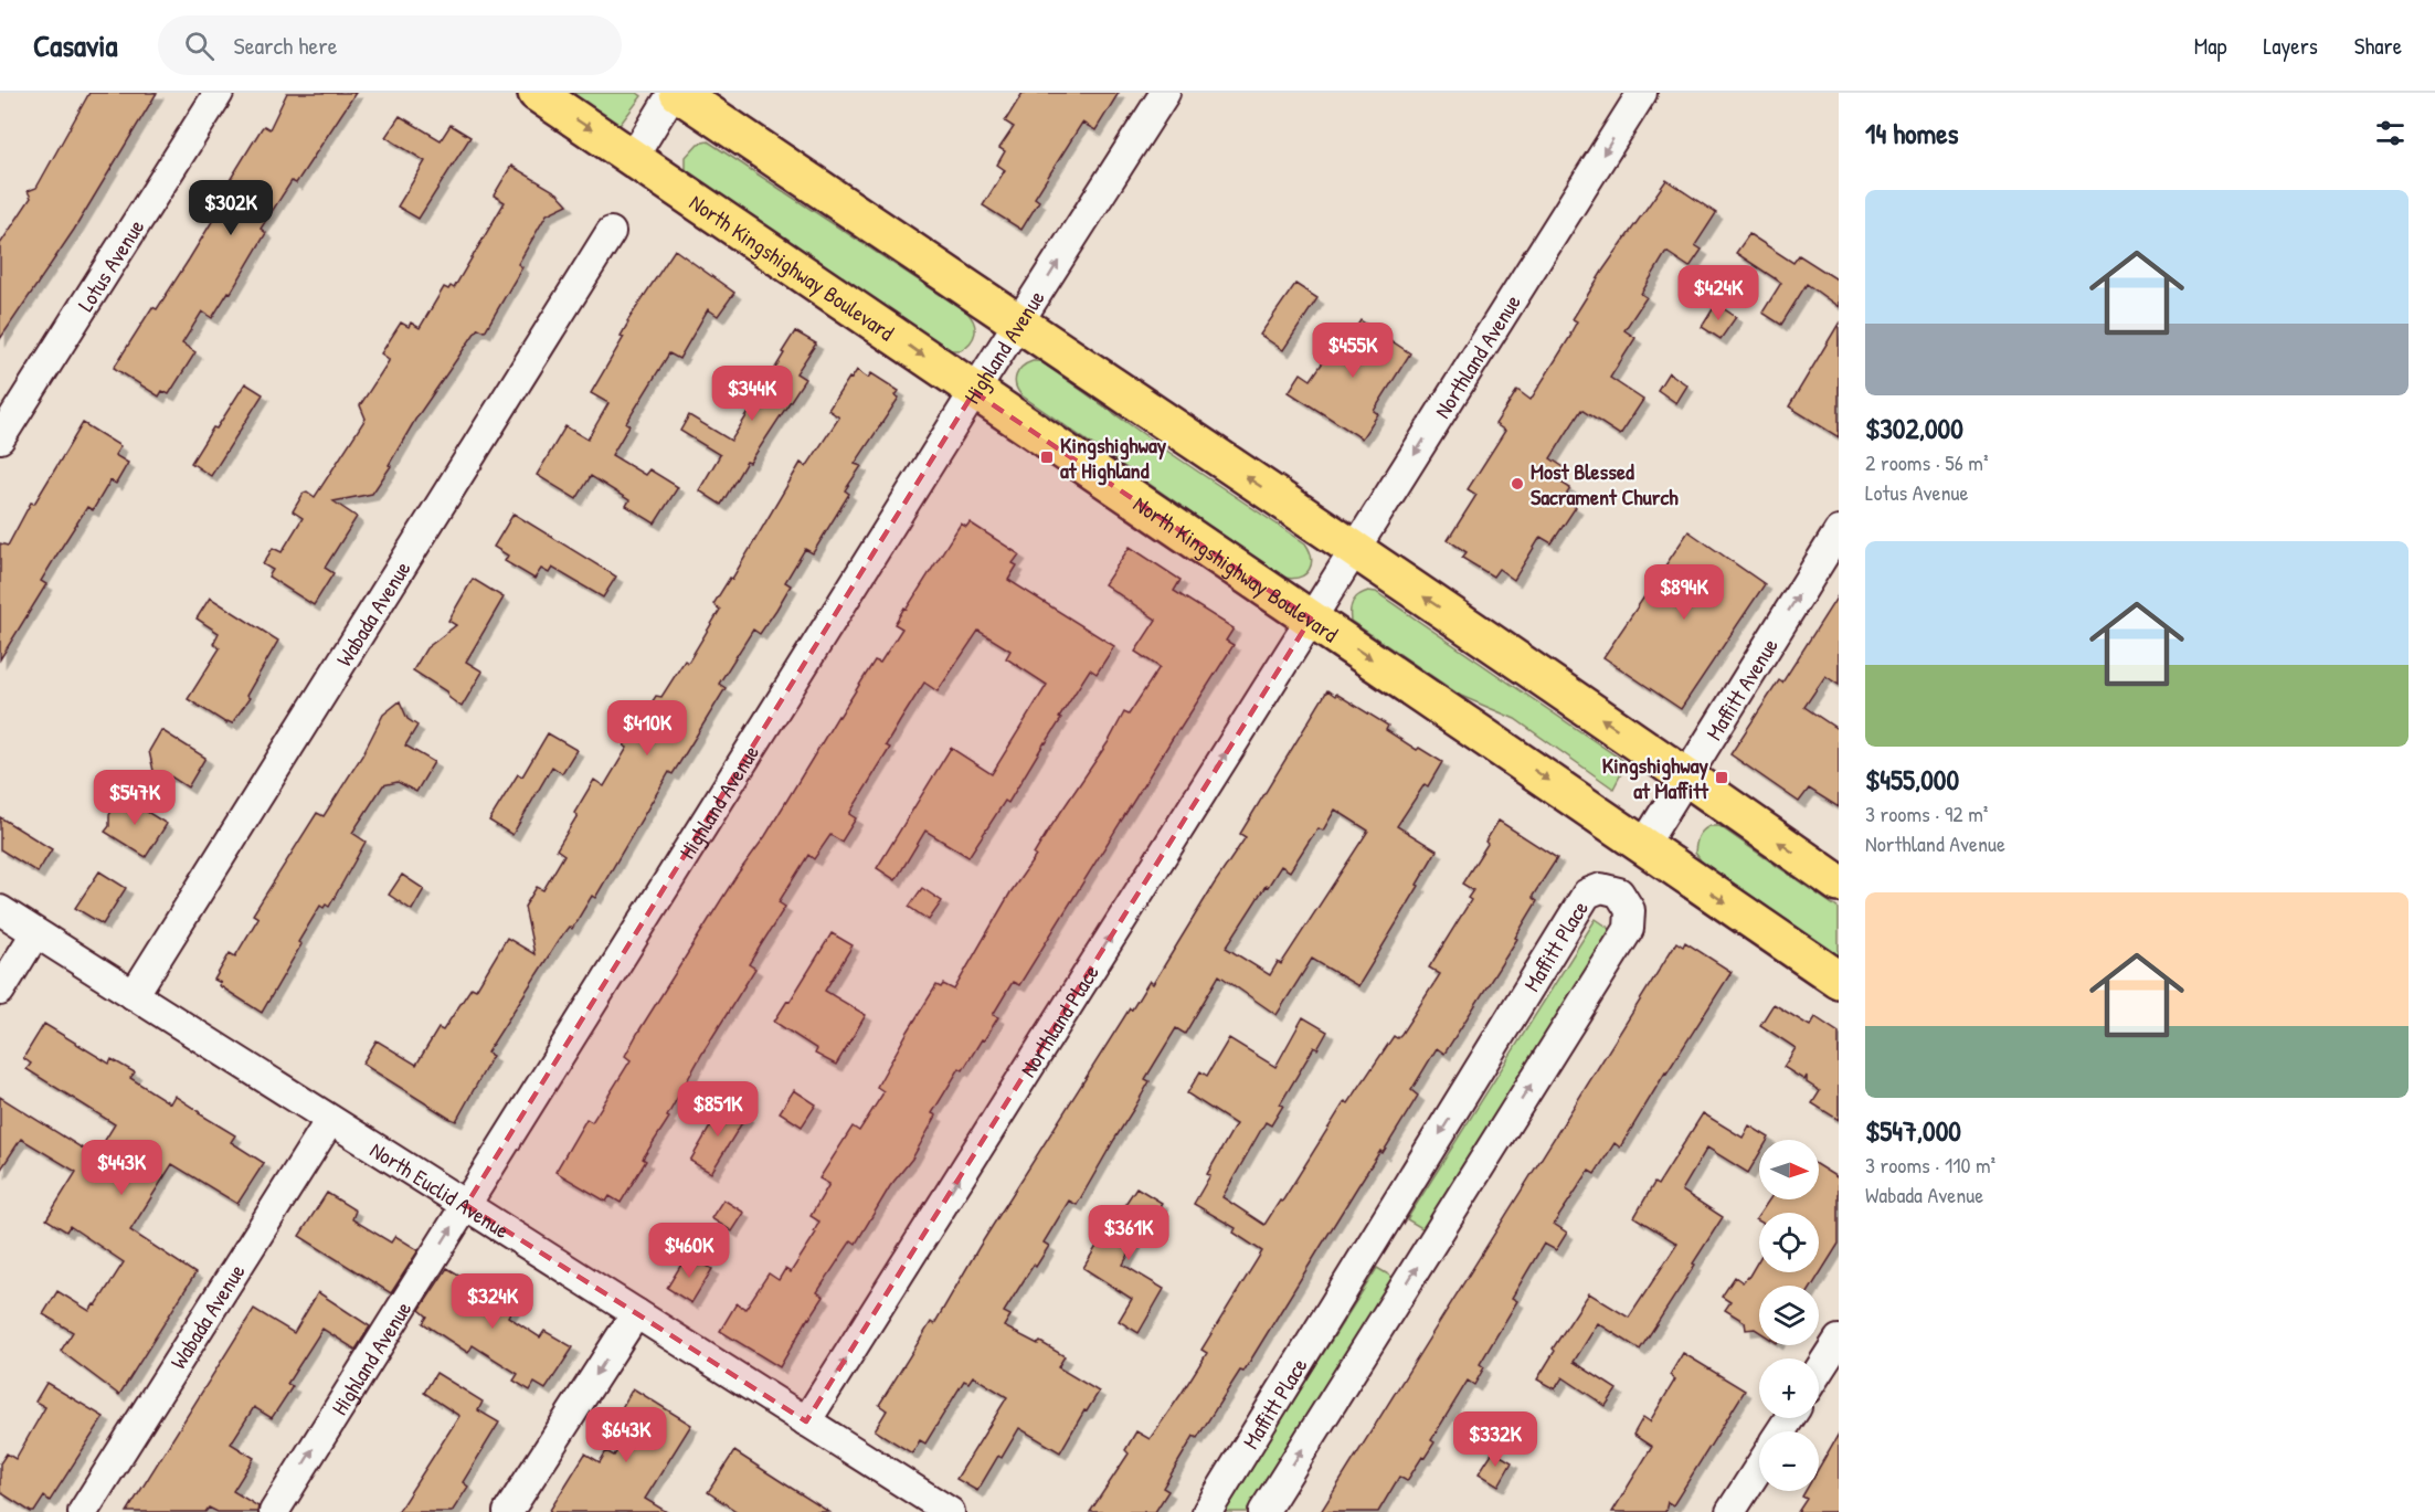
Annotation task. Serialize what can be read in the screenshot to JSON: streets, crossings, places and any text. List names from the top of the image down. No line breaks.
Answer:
{"streets":{"main road":["North Kingshighway Boulevard"],"street":["Lotus Avenue","Highland Avenue","Northland Avenue","Wabada Avenue","Maffitt Avenue","Maffitt Place","Northland Place","North Euclid Avenue"]},"crossings":[["North Kingshighway Boulevard","Highland Avenue"],["North Kingshighway Boulevard","Northland Avenue"],["North Kingshighway Boulevard","Maffitt Avenue"],["North Kingshighway Boulevard","Northland Place"],["Highland Avenue","North Euclid Avenue"],["Northland Avenue","Northland Place"],["Wabada Avenue","North Euclid Avenue"],["Northland Place","North Euclid Avenue"]],"one_way":["Northland Avenue","Maffitt Avenue","Northland Place"],"places":{"transit":["Kingshighway at Highland","Kingshighway at Maffitt"],"other":["Most Blessed Sacrament Church"]},"north":"right","page":{"header":"Casavia","search":"Search here","nav":["Map","Layers","Share"],"heading":"14 homes","list":[{"name":"$302,000","note":"2 rooms · 56 m² · Lotus Avenue"},{"name":"$455,000","note":"3 rooms · 92 m² · Northland Avenue"},{"name":"$547,000","note":"3 rooms · 110 m² · Wabada Avenue"}],"price":["$302K","$424K","$455K","$344K","$894K","$410K","$547K","$851K","$443K","$361K","$460K","$324K","$643K","$332K"],"map_buttons":["+","−"]}}
